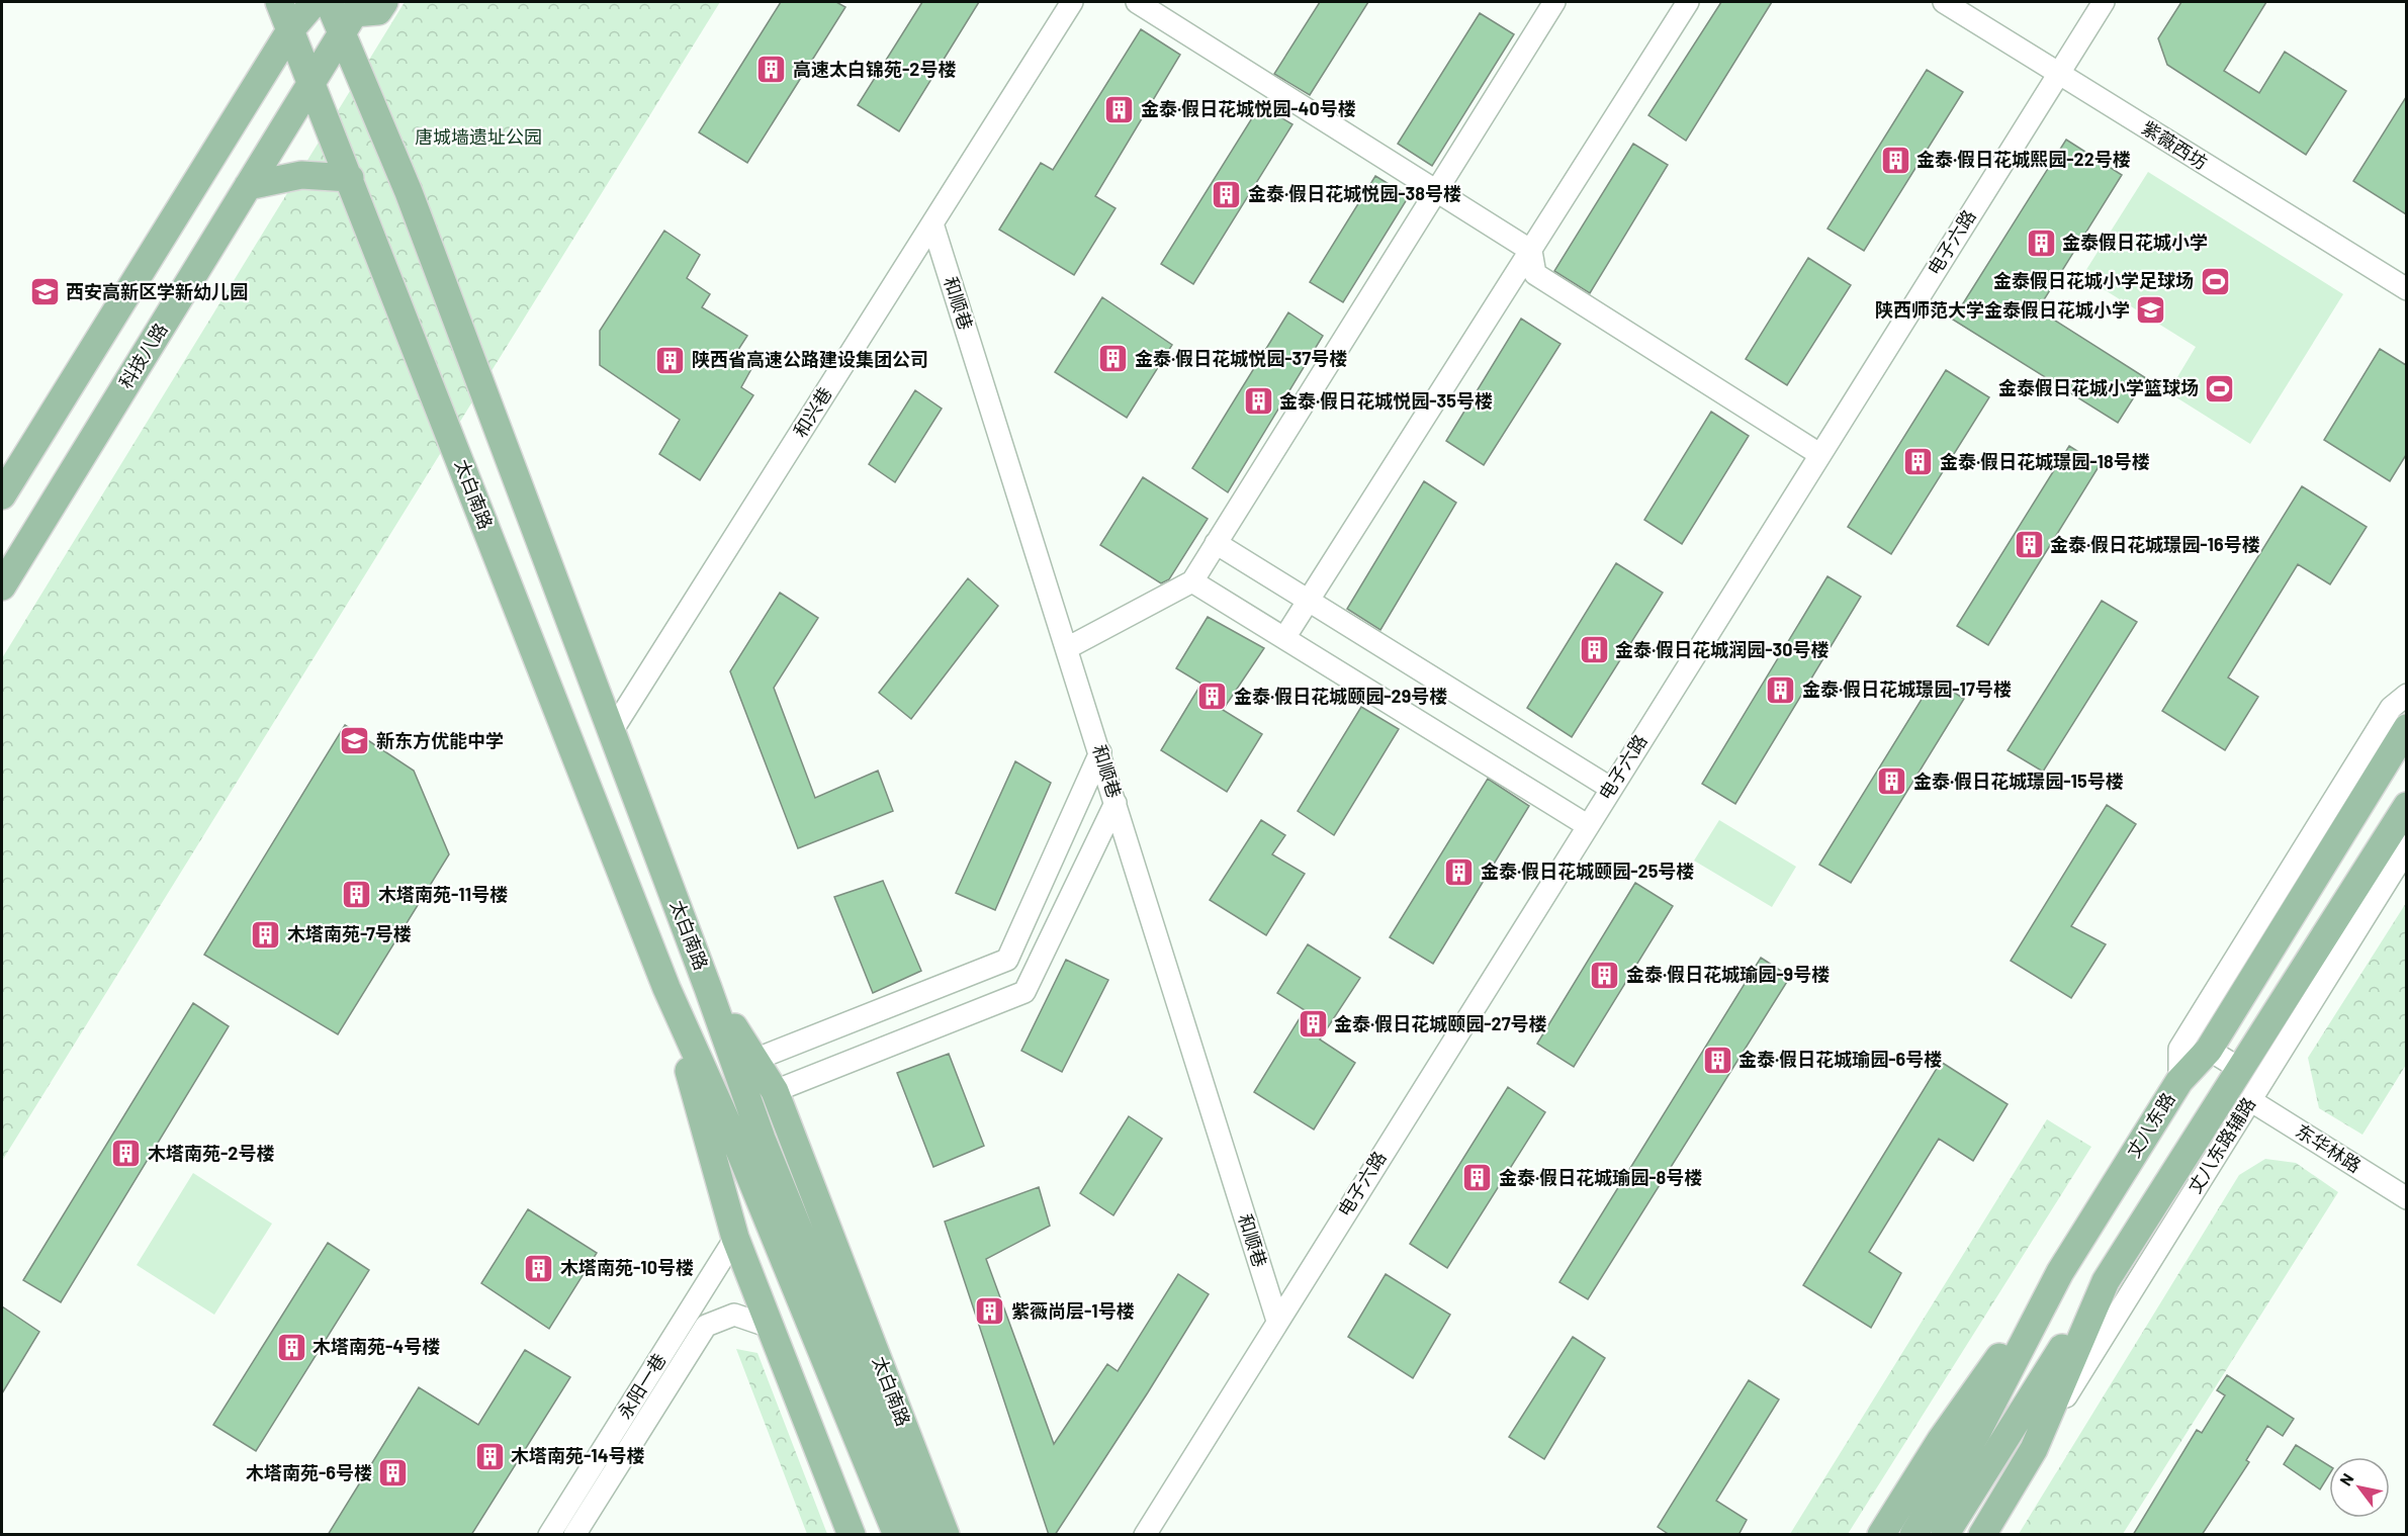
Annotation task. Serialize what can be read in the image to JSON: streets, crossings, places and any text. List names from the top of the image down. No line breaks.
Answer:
{"streets":{"main road":["科技八路","太白南路","丈八东路"],"street":["紫薇西坊","电子六路","和顺巷","和兴巷","丈八东路辅路","东华林路","永阳一巷"]},"crossings":[["紫薇西坊","电子六路"],["电子六路","和顺巷"],["和顺巷","和兴巷"],["科技八路","太白南路"],["和兴巷","太白南路"],["太白南路","永阳一巷"],["丈八东路辅路","东华林路"]],"parks":["唐城墙遗址公园"],"places":{"building":["高速太白锦苑-2号楼","金泰·假日花城悦园-40号楼","金泰·假日花城熙园-22号楼","金泰·假日花城悦园-38号楼","金泰假日花城小学","金泰·假日花城悦园-37号楼","陕西省高速公路建设集团公司","金泰·假日花城悦园-35号楼","金泰·假日花城璟园-18号楼","金泰·假日花城璟园-16号楼","金泰·假日花城润园-30号楼","金泰·假日花城璟园-17号楼","金泰·假日花城颐园-29号楼","金泰·假日花城璟园-15号楼","金泰·假日花城颐园-25号楼","木塔南苑-11号楼","木塔南苑-7号楼","金泰·假日花城瑜园-9号楼","金泰·假日花城颐园-27号楼","金泰·假日花城瑜园-6号楼","木塔南苑-2号楼","金泰·假日花城瑜园-8号楼","木塔南苑-10号楼","紫薇尚层-1号楼","木塔南苑-4号楼","木塔南苑-14号楼","木塔南苑-6号楼"],"sports":["金泰假日花城小学足球场","金泰假日花城小学篮球场"],"school or university":["西安高新区学新幼儿园","陕西师范大学金泰假日花城小学","新东方优能中学"]},"north":"top left"}
